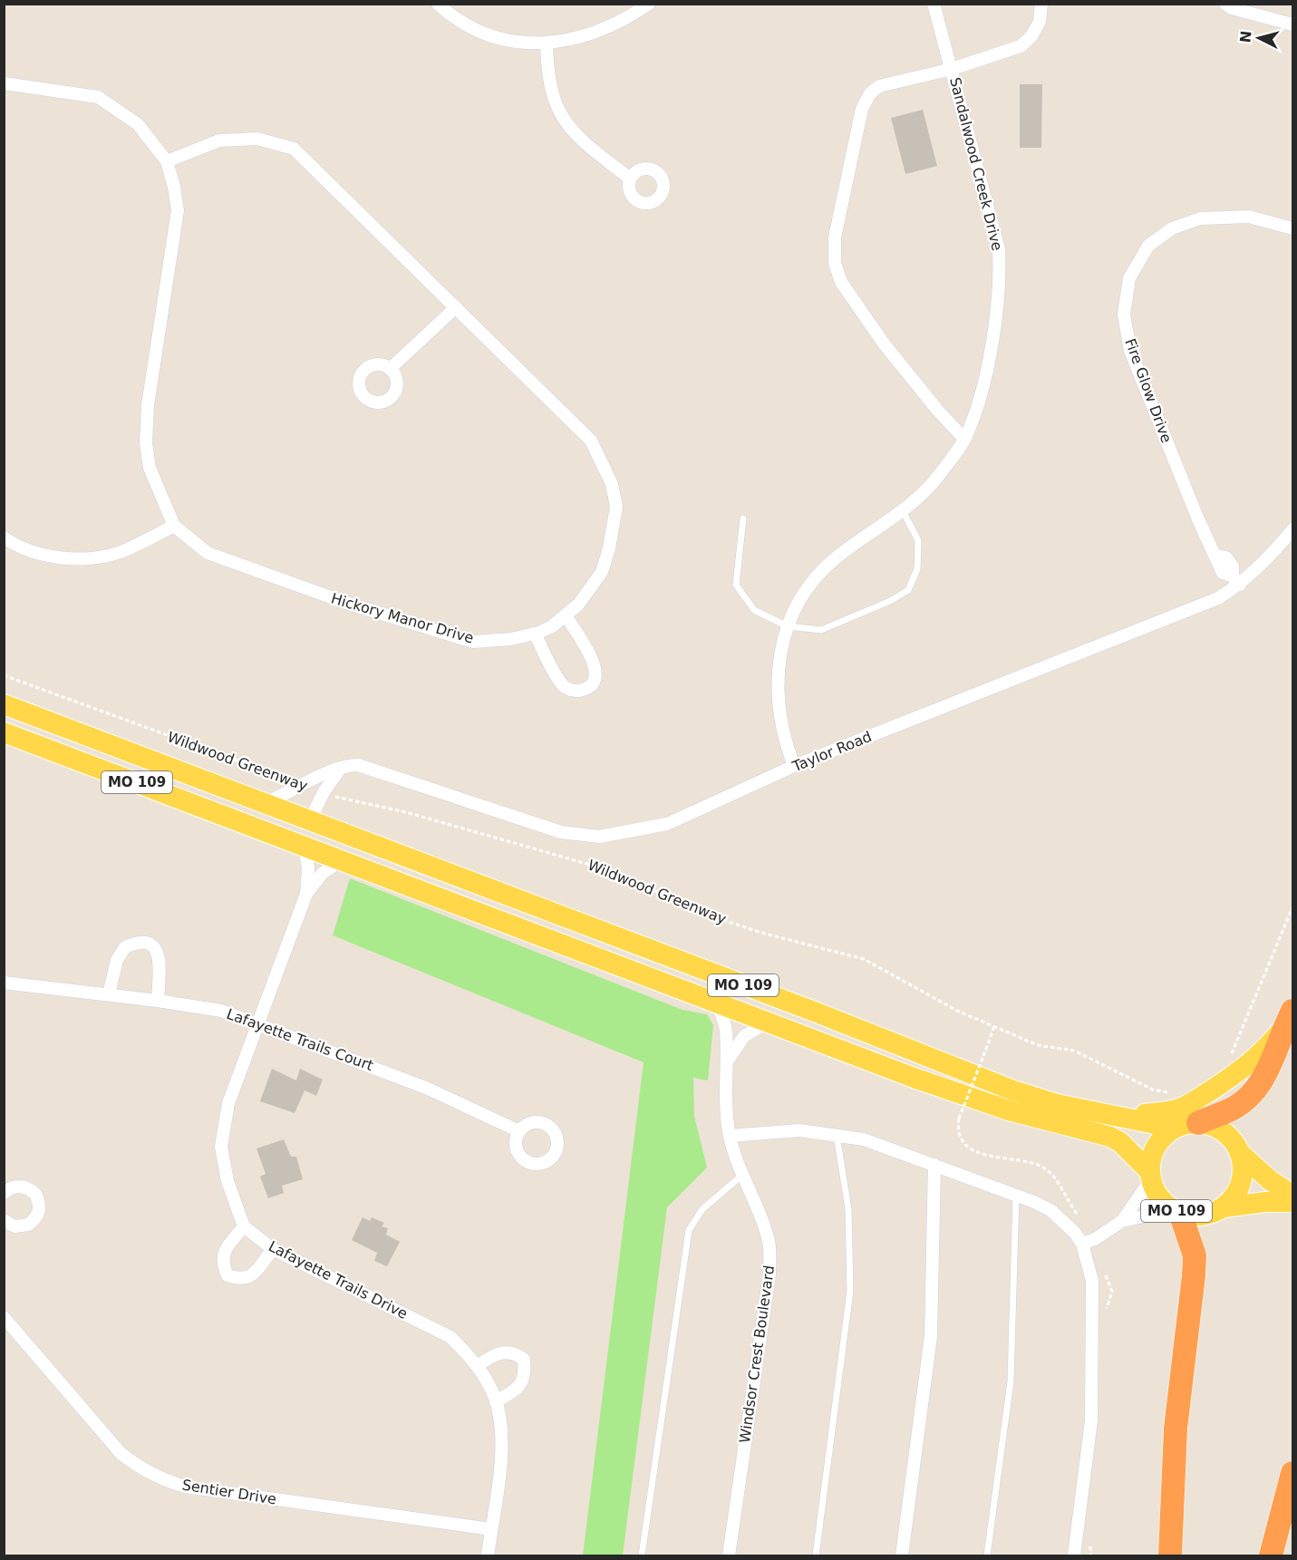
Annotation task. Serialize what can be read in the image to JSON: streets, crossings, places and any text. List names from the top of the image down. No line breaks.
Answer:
{"streets":{"main road":["MO 109"],"street":["Sandalwood Creek Drive","Fire Glow Drive","Hickory Manor Drive","Taylor Road","Lafayette Trails Court","Lafayette Trails Drive","Windsor Crest Boulevard","Sentier Drive"],"path":["Wildwood Greenway"]},"crossings":[["Sandalwood Creek Drive","Taylor Road"],["Fire Glow Drive","Taylor Road"],["Taylor Road","Wildwood Greenway"],["Taylor Road","MO 109"],["MO 109","Windsor Crest Boulevard"],["Lafayette Trails Drive","Sentier Drive"]],"north":"left"}
